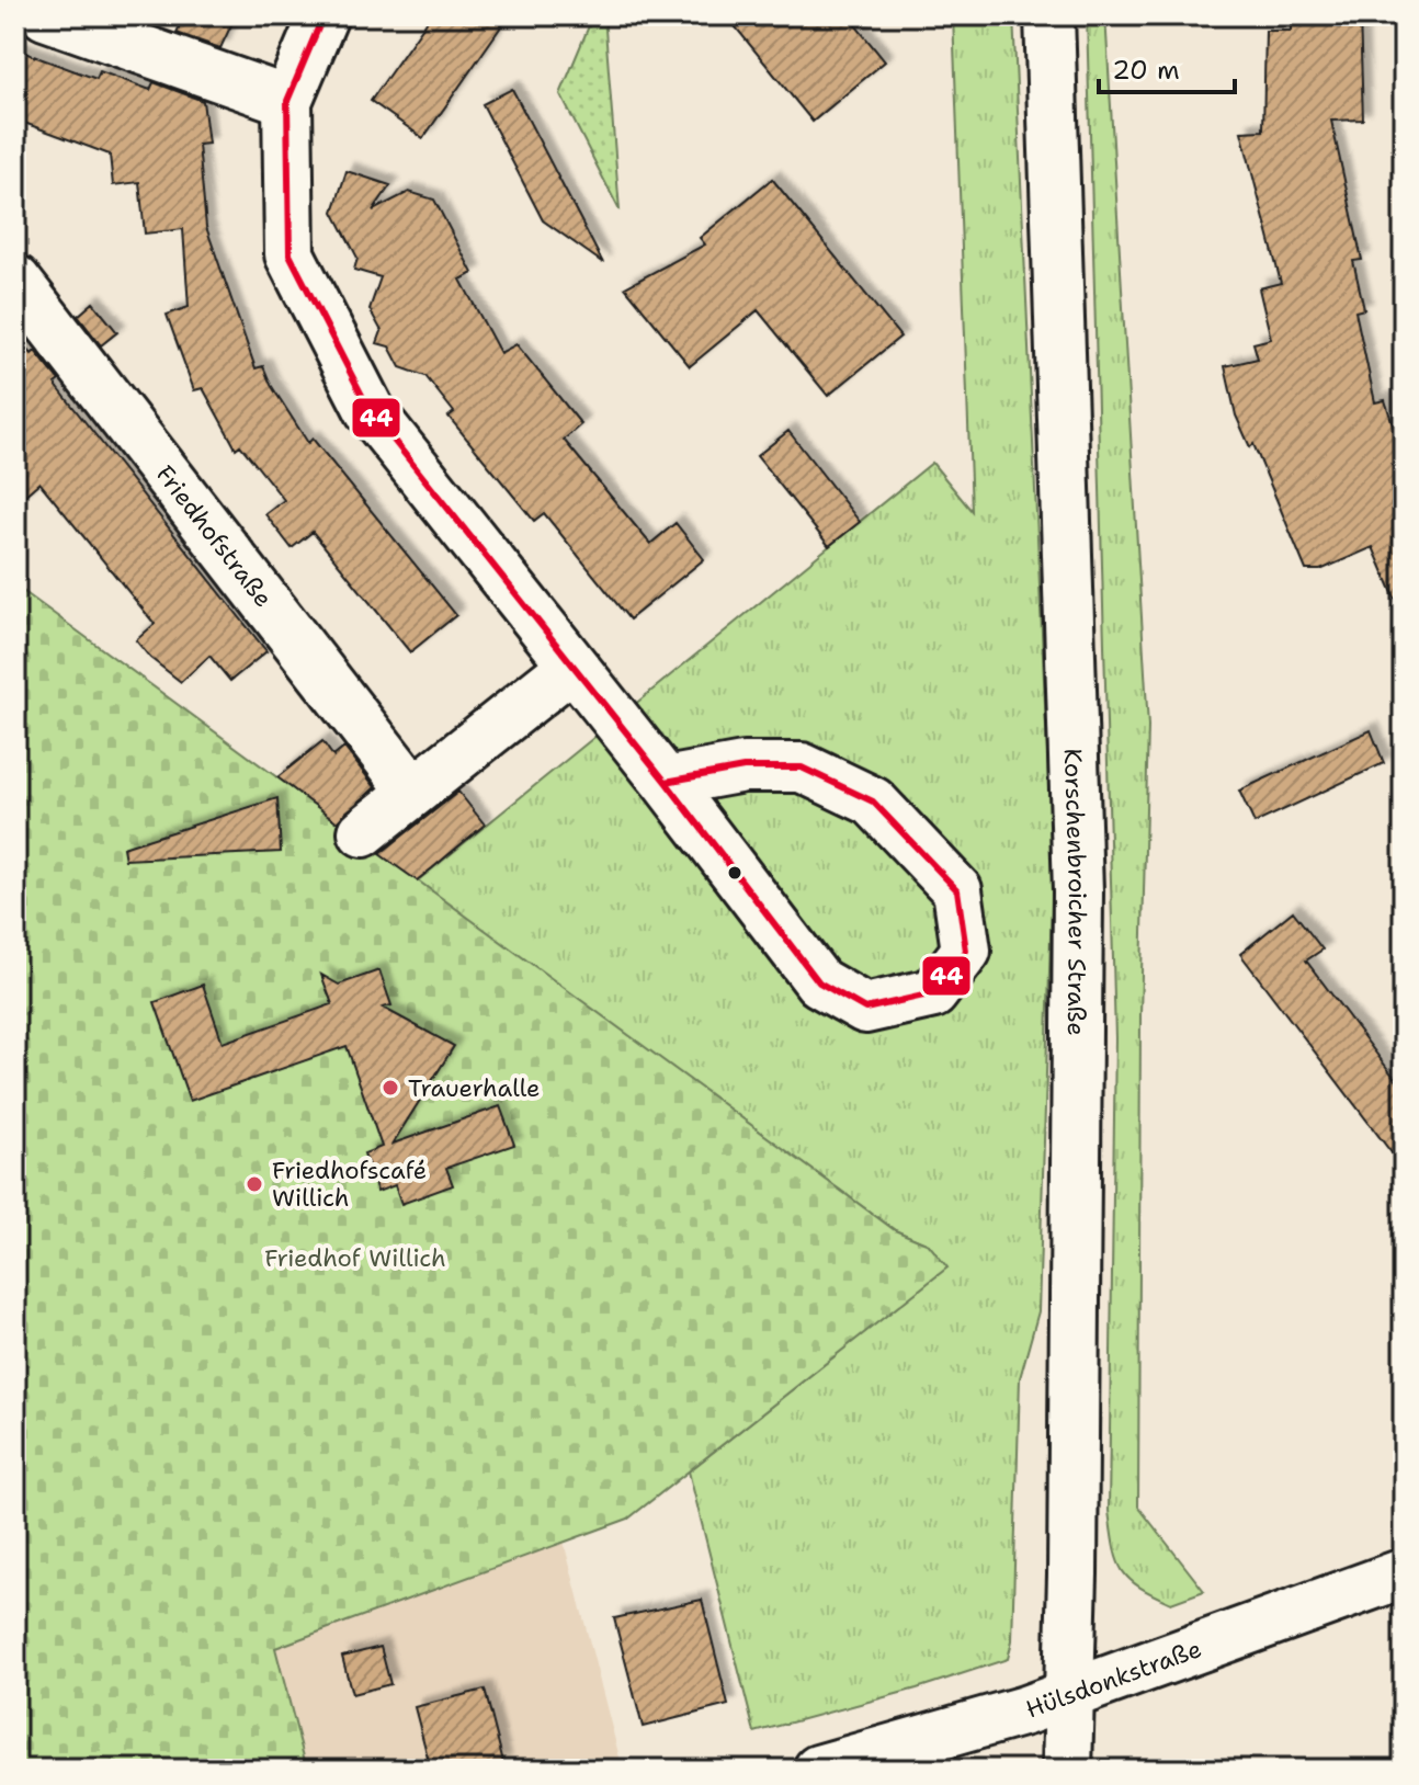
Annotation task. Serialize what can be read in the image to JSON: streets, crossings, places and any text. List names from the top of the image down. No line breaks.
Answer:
{"streets":{"street":["Friedhofstraße","Korschenbroicher Straße","Hülsdonkstraße"]},"crossings":[["Korschenbroicher Straße","Hülsdonkstraße"]],"parks":["Friedhof Willich"],"places":["Trauerhalle","Friedhofscafé Willich"],"lines":["transit line 44"],"scale_bar":"20 m"}
